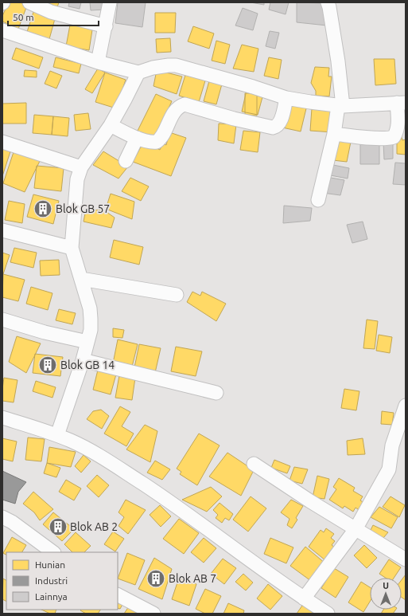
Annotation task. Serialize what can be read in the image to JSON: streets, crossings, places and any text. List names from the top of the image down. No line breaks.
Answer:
{"places":{"building":["Blok GB 57","Blok GB 14","Blok AB 2","Blok AB 7"]},"legend":["Hunian","Industri","Lainnya"],"scale_bar":"50 m","north":"top"}
